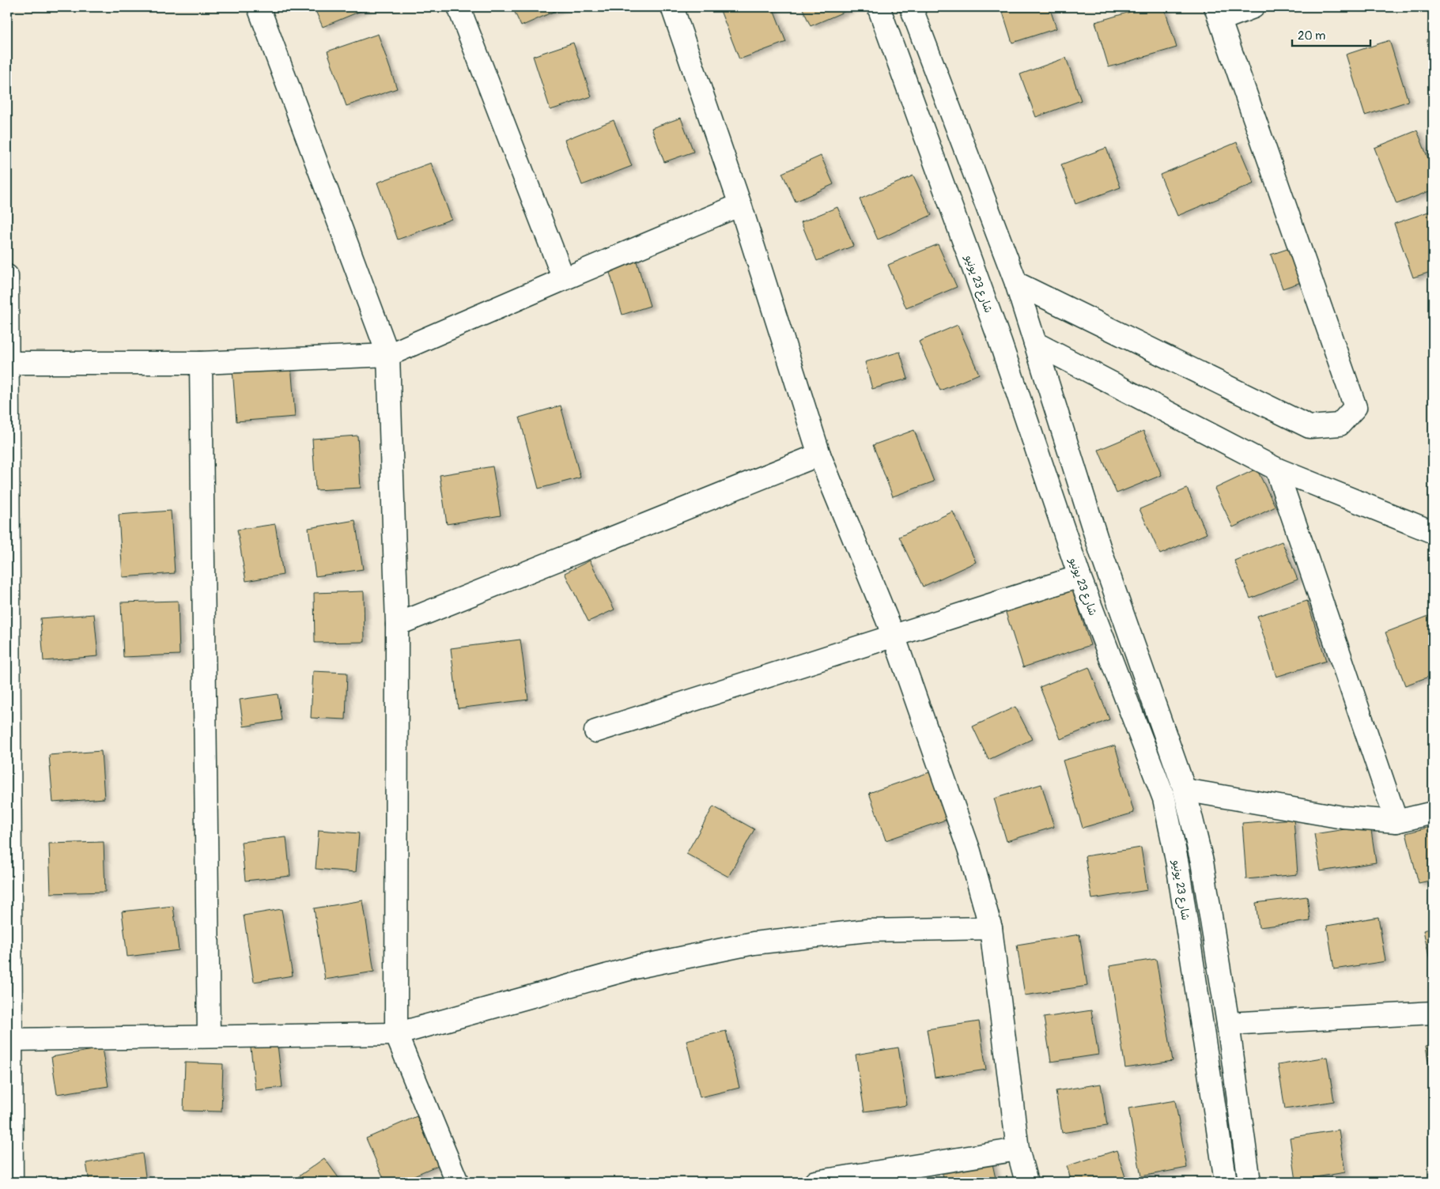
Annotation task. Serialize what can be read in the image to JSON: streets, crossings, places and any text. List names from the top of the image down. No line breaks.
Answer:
{"streets":{"street":["شارع 23 يونيو"]},"scale_bar":"20 m"}
